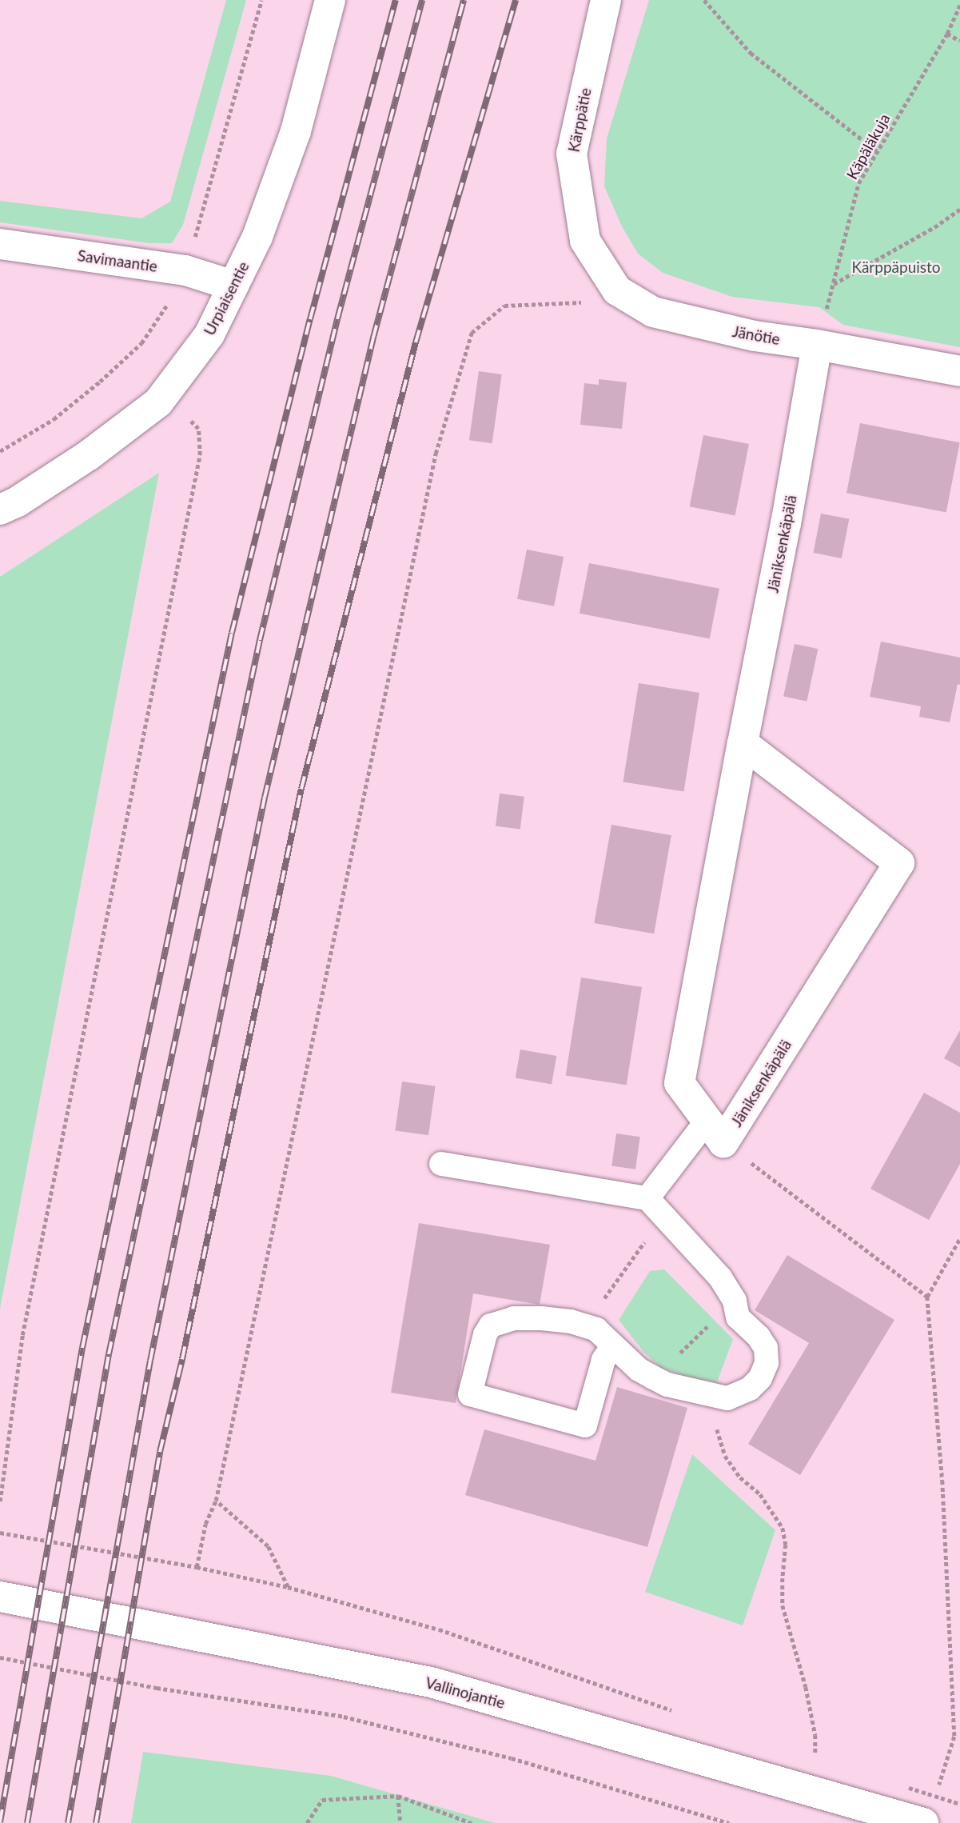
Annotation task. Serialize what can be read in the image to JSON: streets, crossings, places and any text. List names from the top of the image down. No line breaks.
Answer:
{"streets":{"street":["Kärppätie","Savimaantie","Urpiaisentie","Jänötie","Jäniksenkäpälä","Vallinojantie"],"path":["Käpäläkuja"]},"crossings":[["Kärppätie","Jänötie"],["Käpäläkuja","Jänötie"],["Käpäläkuja","Jäniksenkäpälä"],["Savimaantie","Urpiaisentie"],["Jänötie","Jäniksenkäpälä"]],"parks":["Kärppäpuisto"]}
